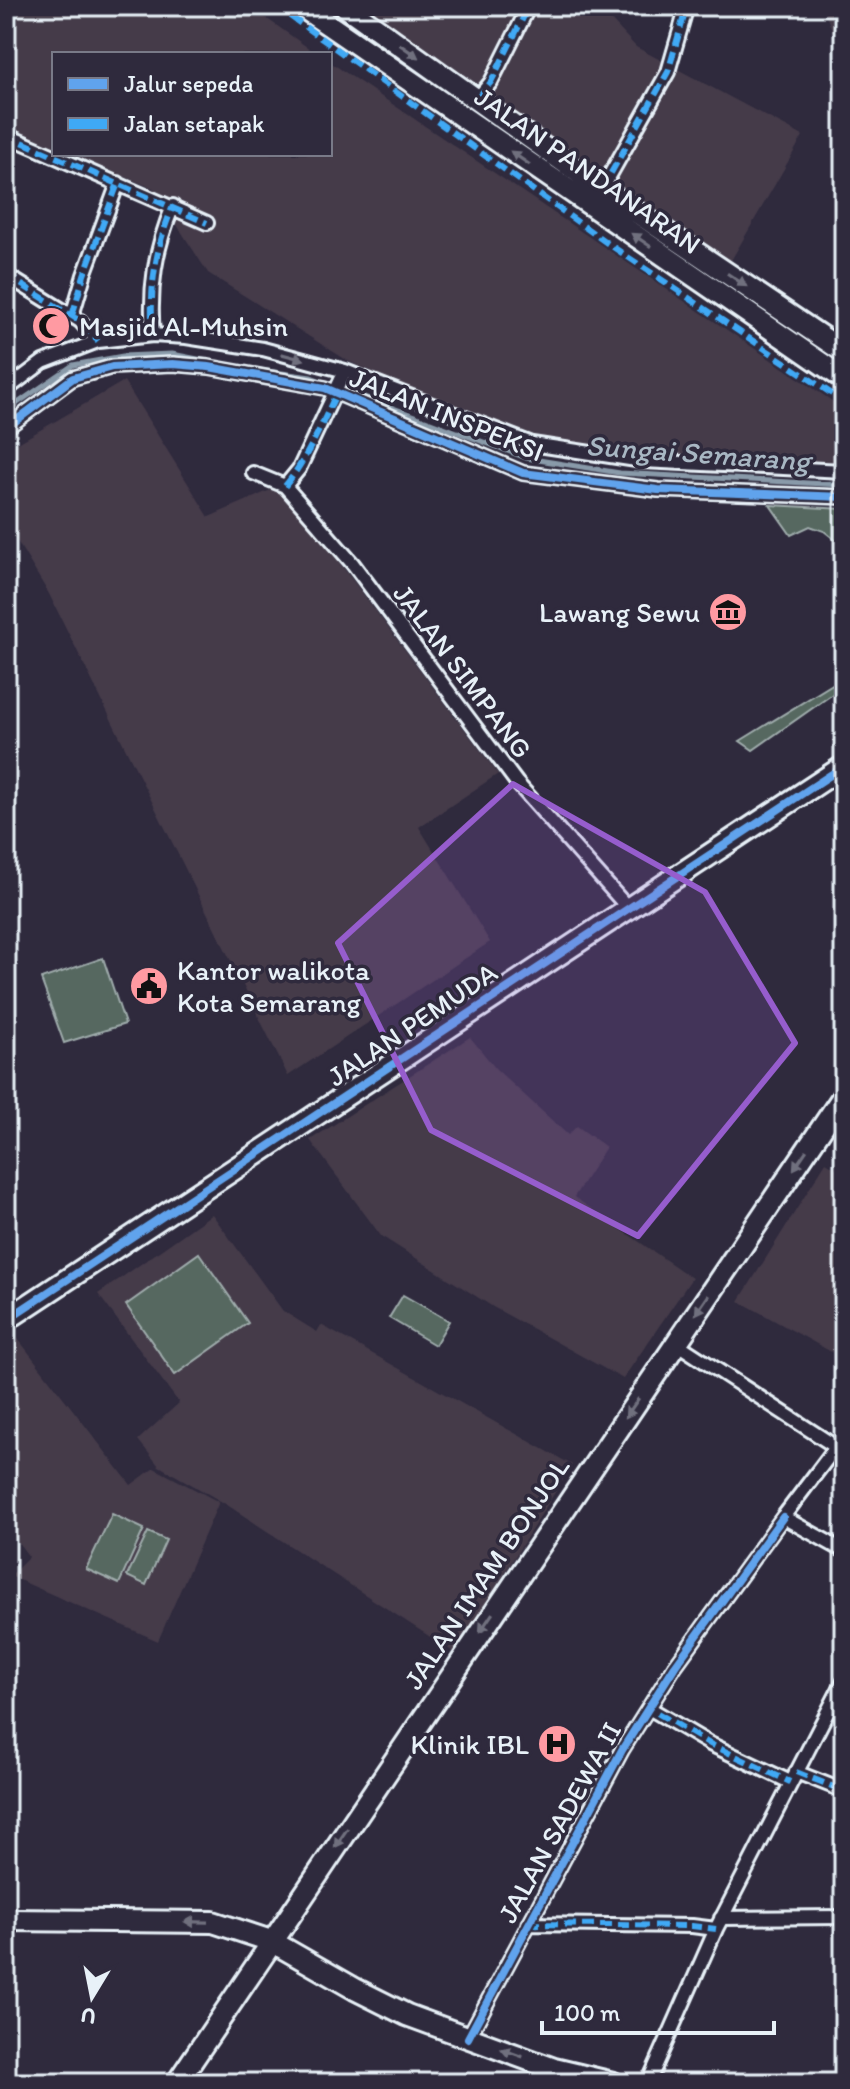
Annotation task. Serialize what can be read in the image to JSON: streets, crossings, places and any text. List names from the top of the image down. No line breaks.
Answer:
{"streets":{"main road":["JALAN PANDANARAN","JALAN PEMUDA","JALAN IMAM BONJOL"],"street":["JALAN INSPEKSI","JALAN SIMPANG","JALAN SADEWA II"]},"crossings":[["JALAN SIMPANG","JALAN PEMUDA"],["JALAN IMAM BONJOL","JALAN SADEWA II"]],"one_way":["JALAN IMAM BONJOL"],"water":["Sungai Semarang"],"places":{"mosque":["Masjid Al-Muhsin"],"museum":["Lawang Sewu"],"public building":["Kantor walikota Kota Semarang"],"hospital":["Klinik IBL"]},"legend":["Jalur sepeda","Jalan setapak"],"scale_bar":"100 m","north":"bottom"}
